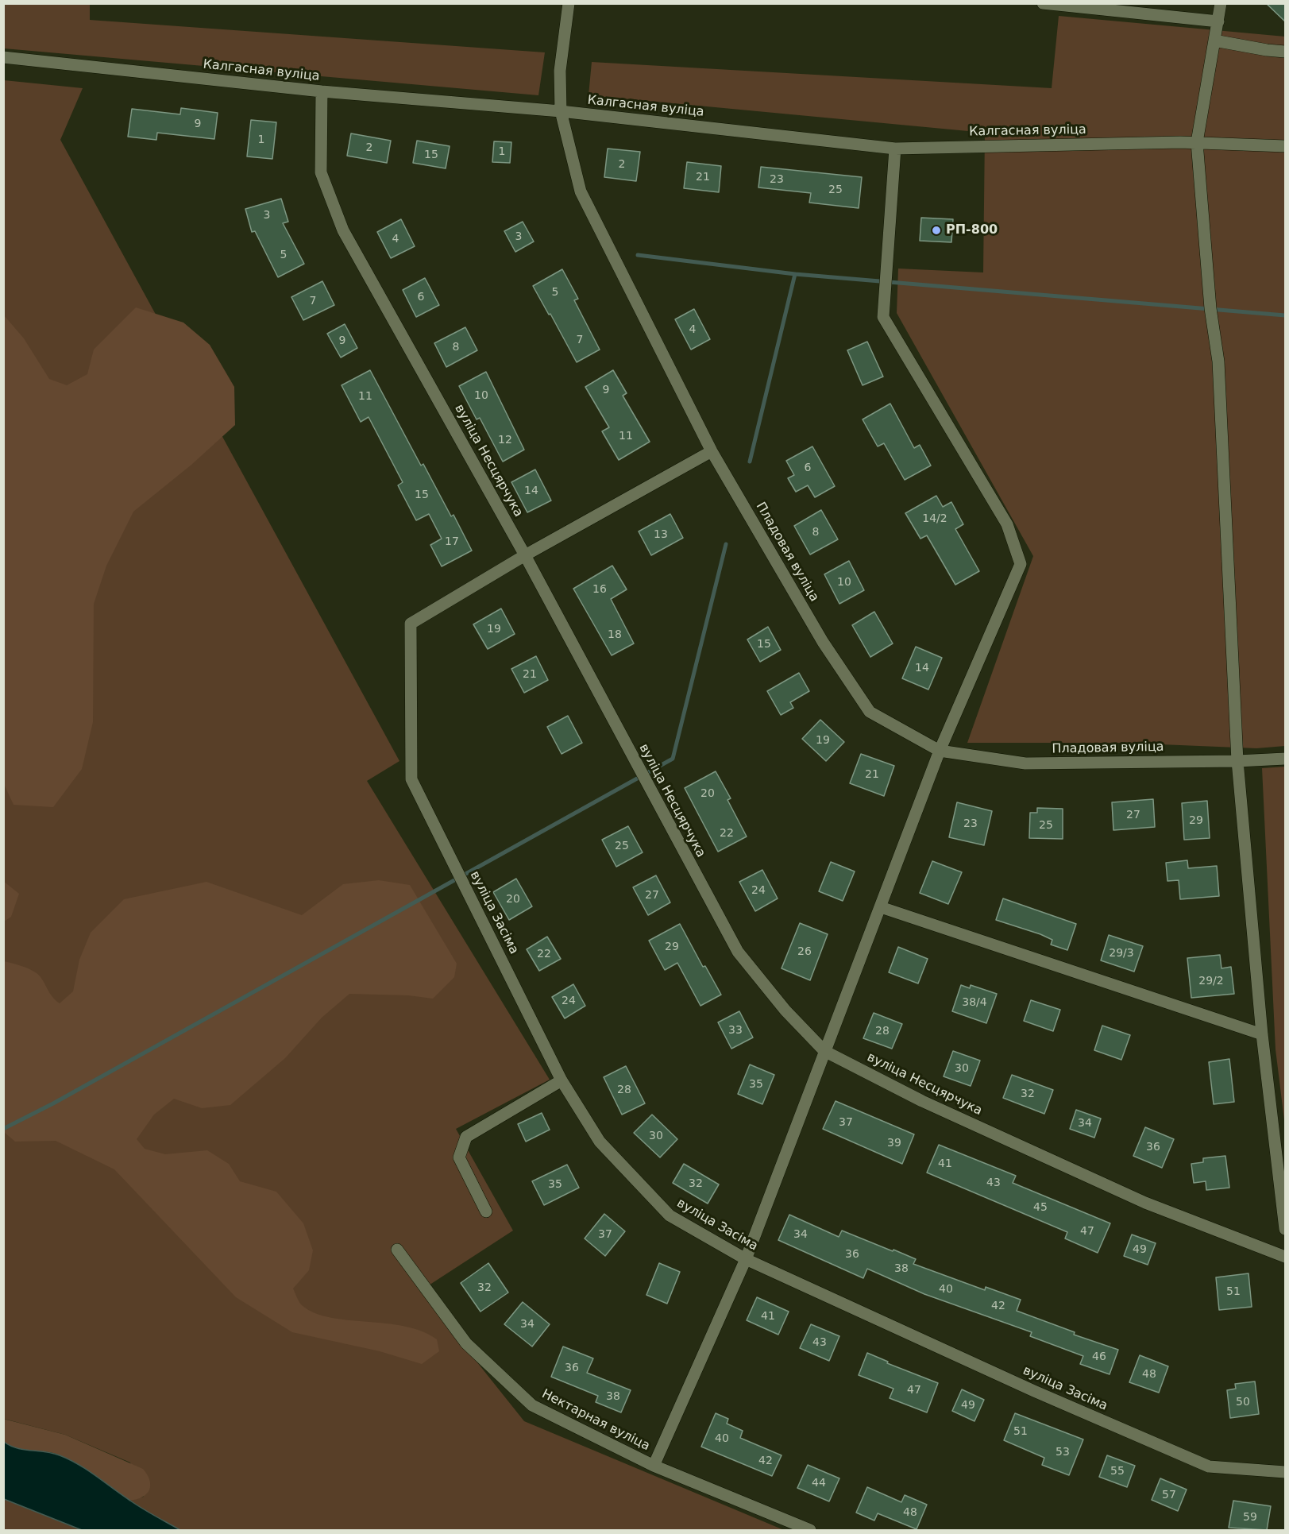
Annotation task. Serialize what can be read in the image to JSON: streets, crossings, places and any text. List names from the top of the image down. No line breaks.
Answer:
{"streets":{"street":["Калгасная вуліца","вуліца Несцярчука","Пладовая вуліца","вуліца Засіма","Нектарная вуліца"]},"crossings":[["Калгасная вуліца","вуліца Несцярчука"],["Калгасная вуліца","Пладовая вуліца"],["вуліца Несцярчука","вуліца Засіма"]],"places":["РП-800"],"house_numbers":["9","1","2","1","15","2","21","23","25","3","3","4","5","5","6","7","4","7","9","8","9","10","11","11","12","6","14","15","14/2","8","13","17","10","16","19","18","15","14","21","19","21","20","27","29","23","25","22","25","24","27","20","29","26","29/3","22","29/2","24","38/4","33","28","30","35","28","32","37","34","30","39","36","41","43","32","35","45","47","37","34","49","36","38","32","40","51","42","41","34","43","46","36","48","47","38","50","49","51","40","53","42","55","44","57","48","59"]}
